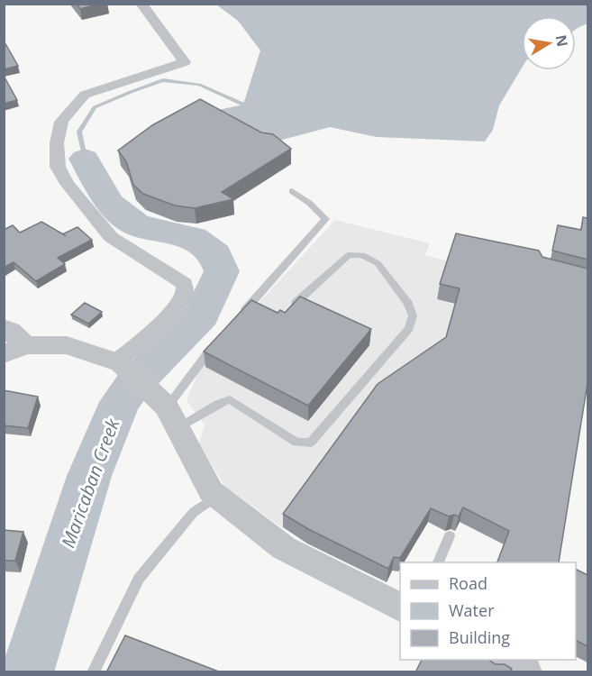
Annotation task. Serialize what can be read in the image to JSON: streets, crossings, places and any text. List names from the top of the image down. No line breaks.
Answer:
{"water":["Maricaban Creek"],"legend":["Road","Water","Building"],"north":"right"}
